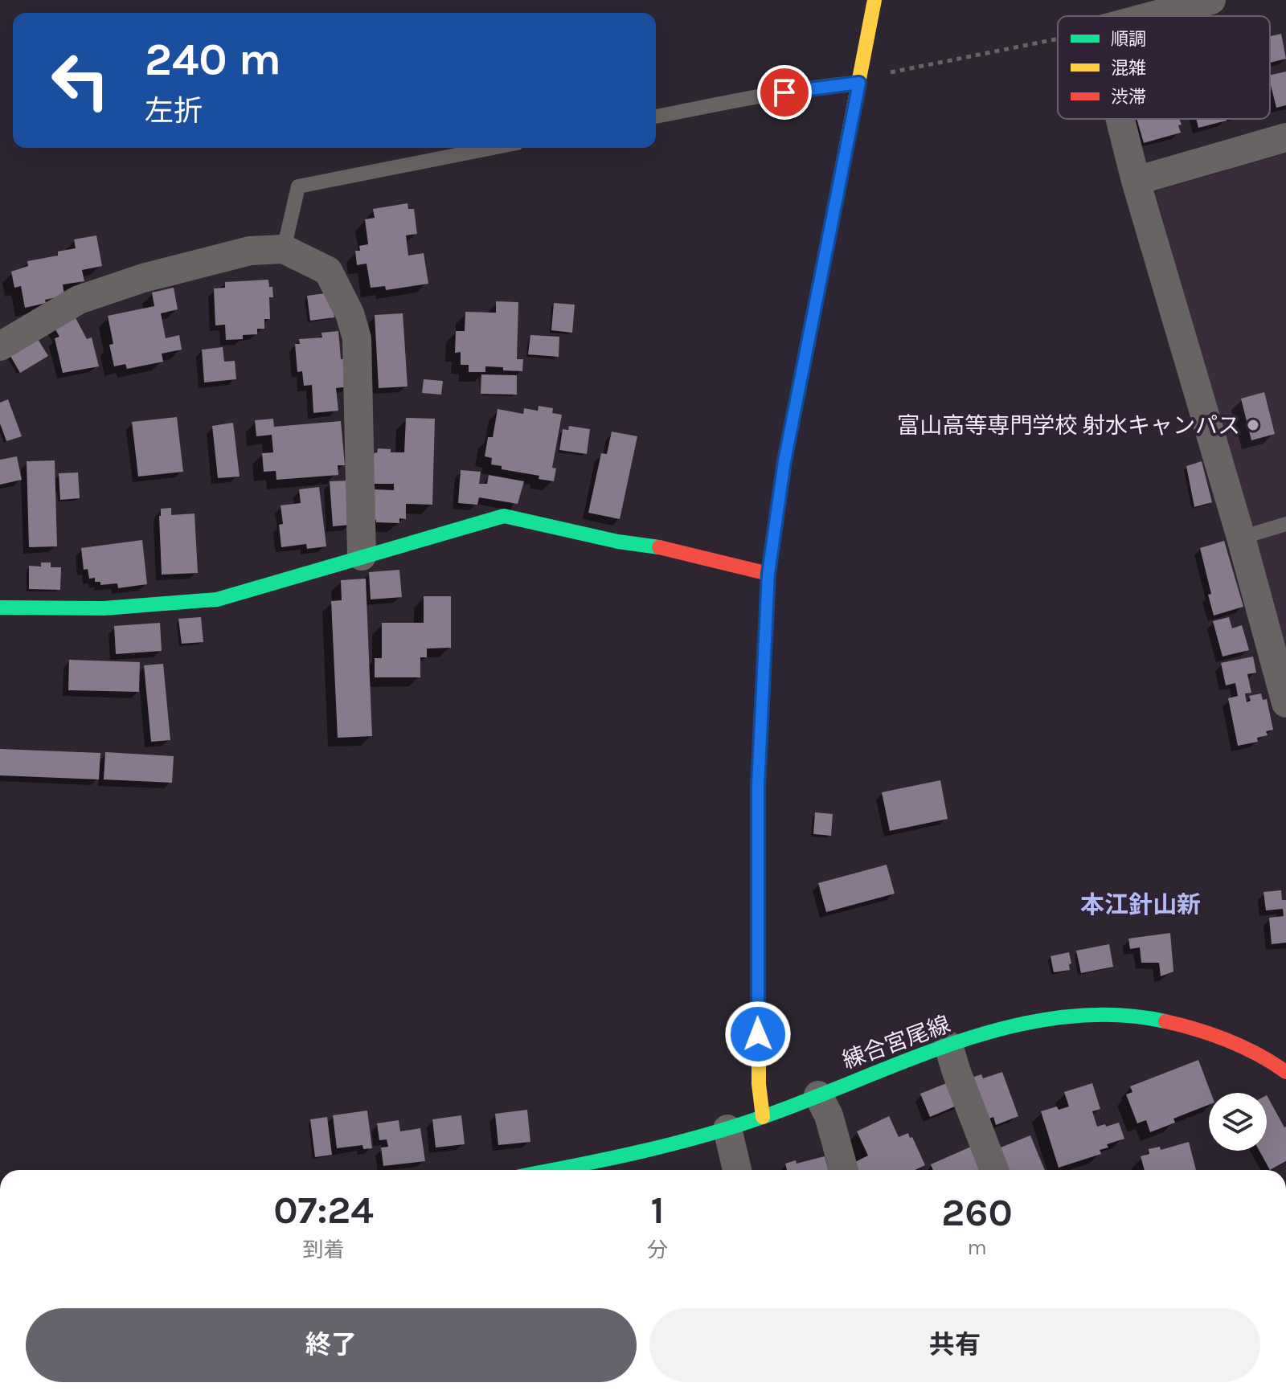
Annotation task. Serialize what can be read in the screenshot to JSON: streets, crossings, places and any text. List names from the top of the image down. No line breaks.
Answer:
{"streets":{"street":["練合宮尾線"]},"districts":["本江針山新"],"places":["富山高等専門学校 射水キャンパス"],"legend":["順調","混雑","渋滞"],"page":{"turn":["240 m","左折"],"eta":["07:24","到着","1","分","260","m"],"buttons":["終了","共有"]}}
